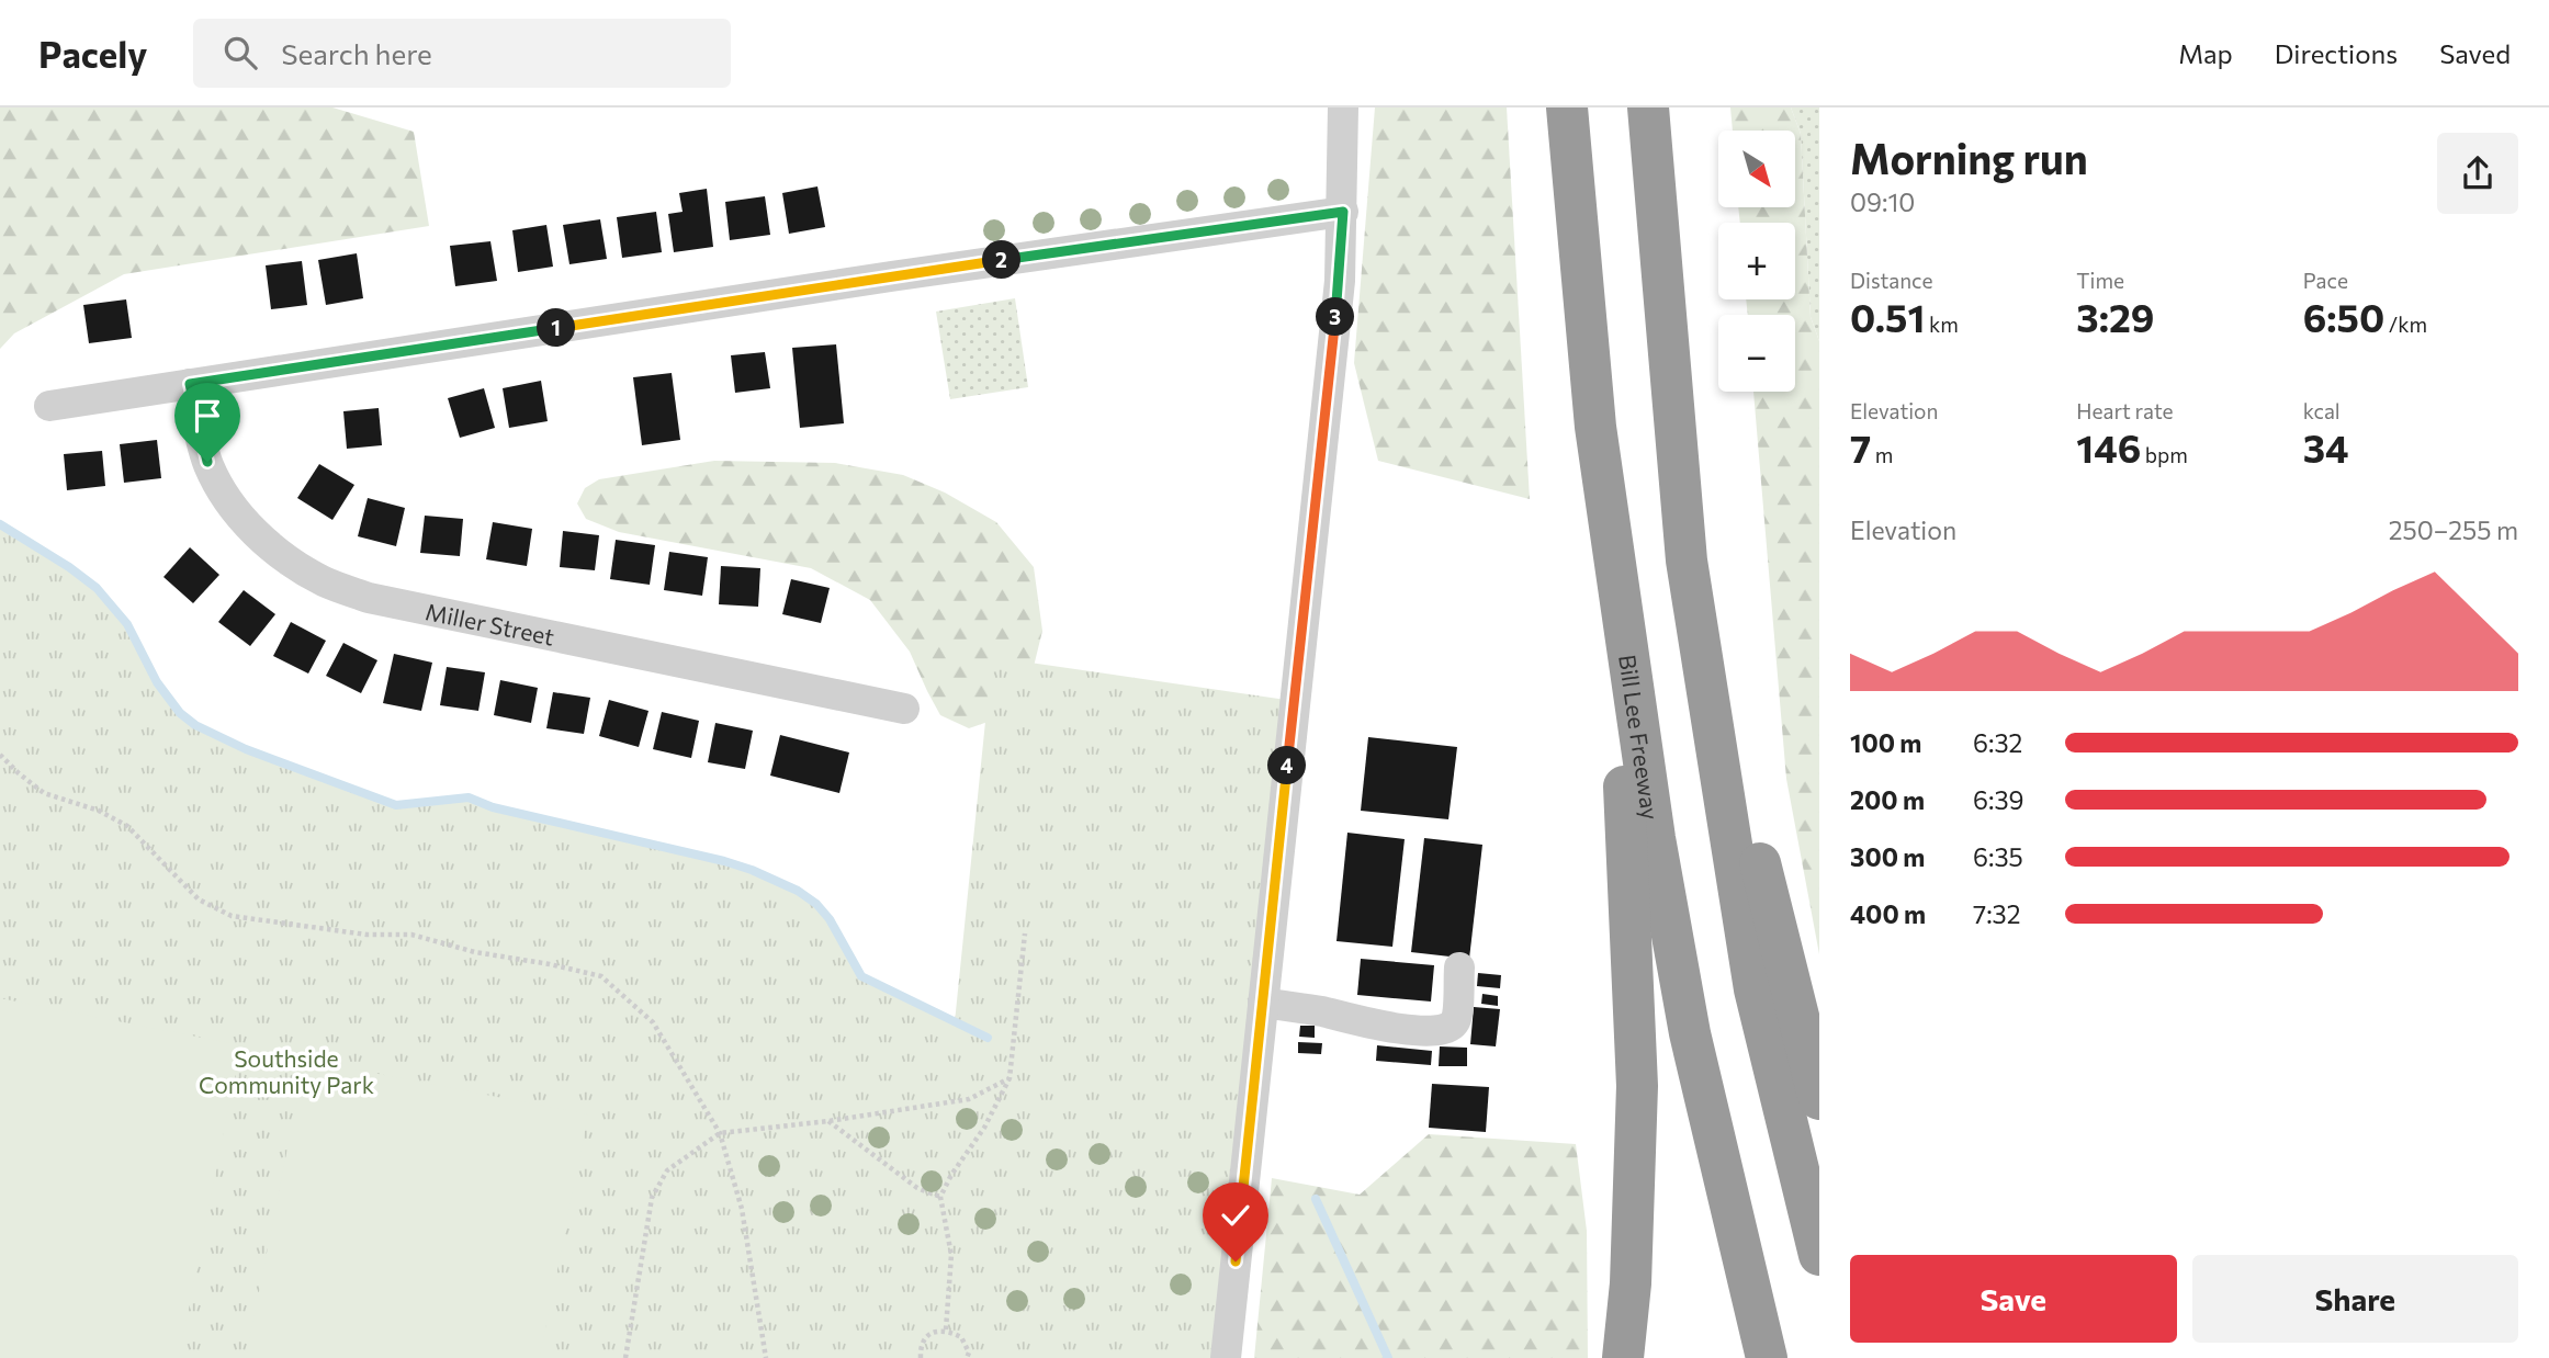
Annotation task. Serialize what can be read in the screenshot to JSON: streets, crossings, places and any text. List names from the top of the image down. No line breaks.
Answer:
{"streets":{"highway":["Bill Lee Freeway"],"street":["Miller Street"]},"parks":["Southside Community Park"],"north":"bottom right","page":{"header":"Pacely","search":"Search here","nav":["Map","Directions","Saved"],"heading":["Morning run","09:10"],"map_buttons":["+","−"],"stats":[["Distance","0.51 km"],["Time","3:29"],["Pace","6:50 /km"],["Elevation","7 m"],["Heart rate","146 bpm"],["kcal","34"]],"pins":["2","3","1","4"],"chart":["Elevation","250–255 m"],"list":[{"name":"100 m","note":"6:32"},{"name":"200 m","note":"6:39"},{"name":"300 m","note":"6:35"},{"name":"400 m","note":"7:32"}],"buttons":["Save","Share"]}}
